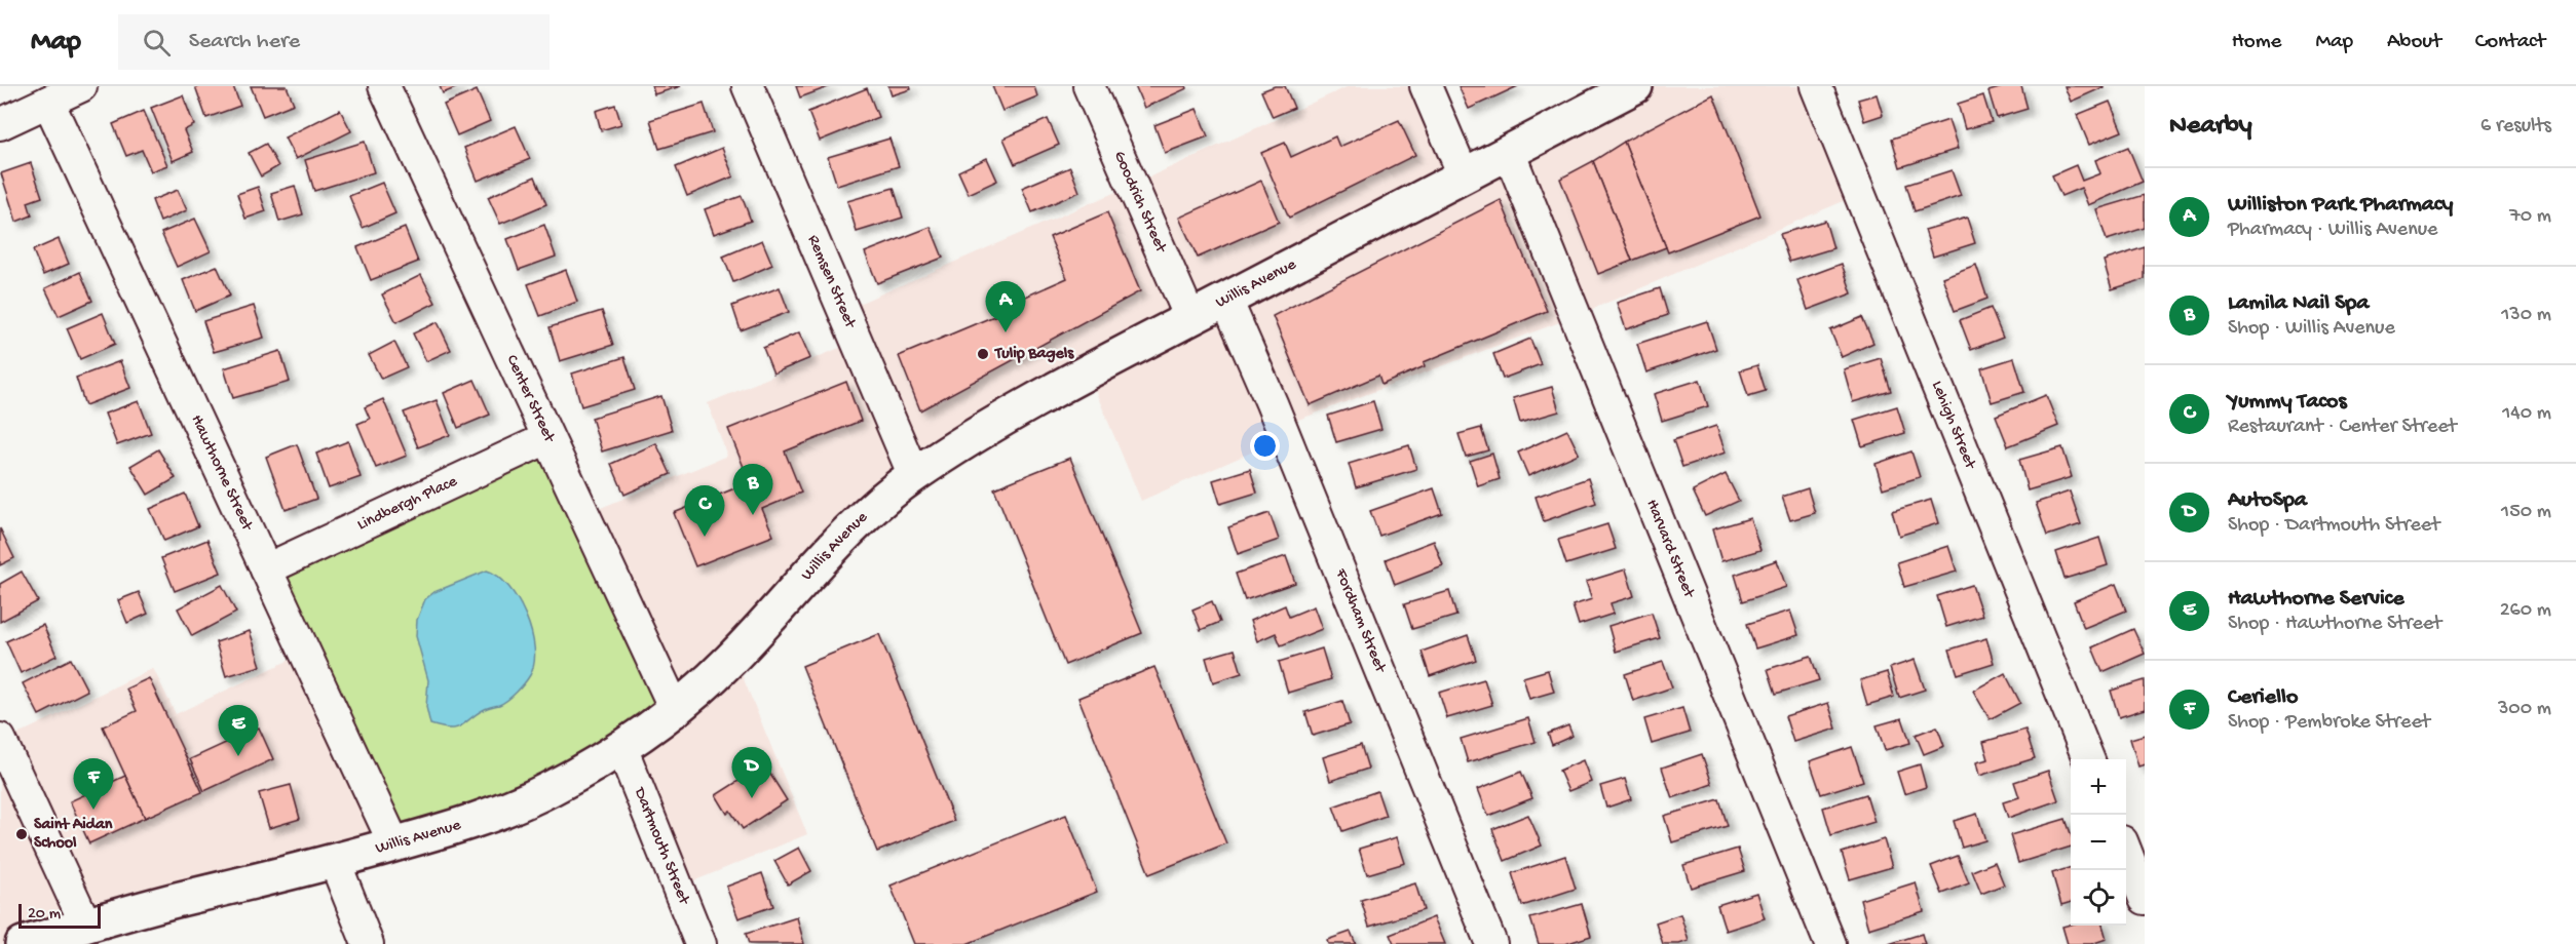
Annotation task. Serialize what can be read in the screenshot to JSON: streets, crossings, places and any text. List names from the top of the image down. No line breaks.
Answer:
{"streets":{"main road":["Willis Avenue"],"street":["Goodrich Street","Remsen Street","Center Street","Lehigh Street","Hawthorne Street","Lindbergh Place","Harvard Street","Fordham Street","Dartmouth Street"]},"crossings":[["Goodrich Street","Willis Avenue"],["Remsen Street","Willis Avenue"],["Willis Avenue","Center Street"],["Willis Avenue","Hawthorne Street"],["Willis Avenue","Harvard Street"],["Willis Avenue","Fordham Street"],["Willis Avenue","Dartmouth Street"],["Center Street","Lindbergh Place"],["Hawthorne Street","Lindbergh Place"]],"places":["Tulip Bagels","Saint Aidan School"],"scale_bar":"20 m","page":{"header":"Map","search":"Search here","nav":["Home","Map","About","Contact"],"heading":["Nearby","6 results"],"list":[{"mark":"A","name":"Williston Park Pharmacy","note":"Pharmacy · Willis Avenue","value":"70 m"},{"mark":"B","name":"Lamila Nail Spa","note":"Shop · Willis Avenue","value":"130 m"},{"mark":"C","name":"Yummy Tacos","note":"Restaurant · Center Street","value":"140 m"},{"mark":"D","name":"AutoSpa","note":"Shop · Dartmouth Street","value":"150 m"},{"mark":"E","name":"Hawthorne Service","note":"Shop · Hawthorne Street","value":"260 m"},{"mark":"F","name":"Ceriello","note":"Shop · Pembroke Street","value":"300 m"}],"pins":["A","B","C","E","D","F"],"map_buttons":["+","−"],"scale":"20 m"}}
